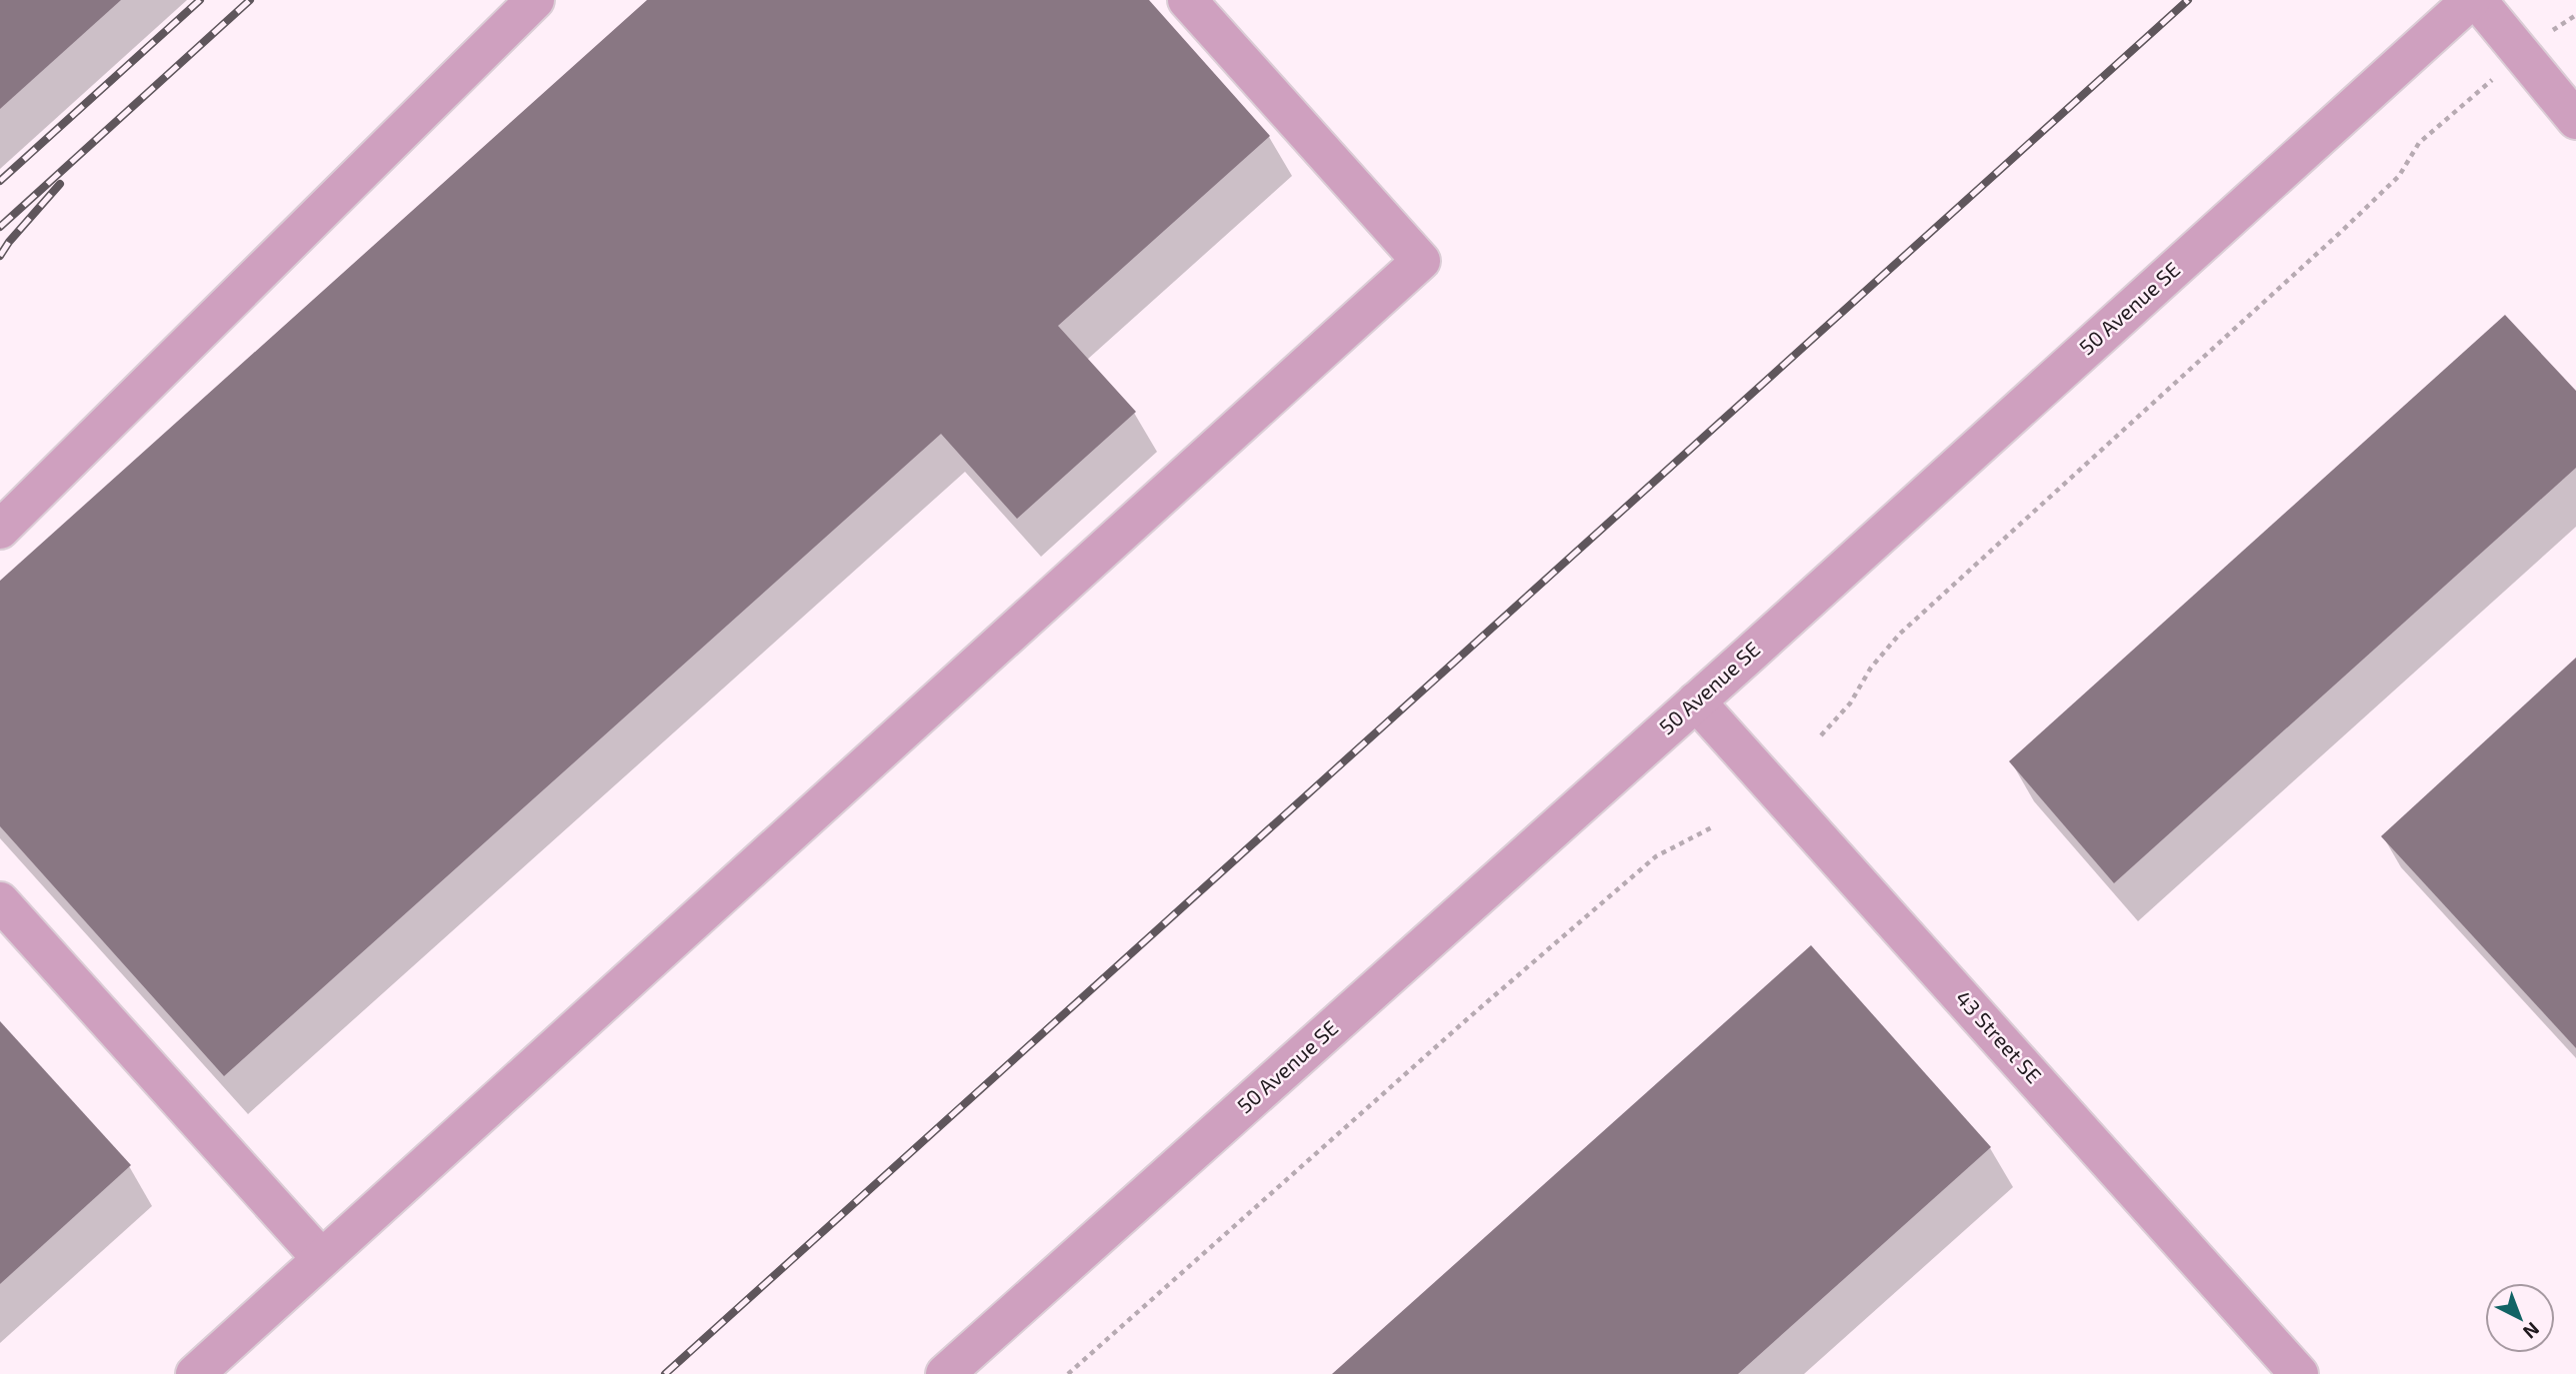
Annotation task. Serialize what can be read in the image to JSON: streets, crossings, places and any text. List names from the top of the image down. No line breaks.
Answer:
{"streets":{"street":["50 Avenue SE","43 Street SE"]},"crossings":[["50 Avenue SE","43 Street SE"]],"north":"bottom right"}
